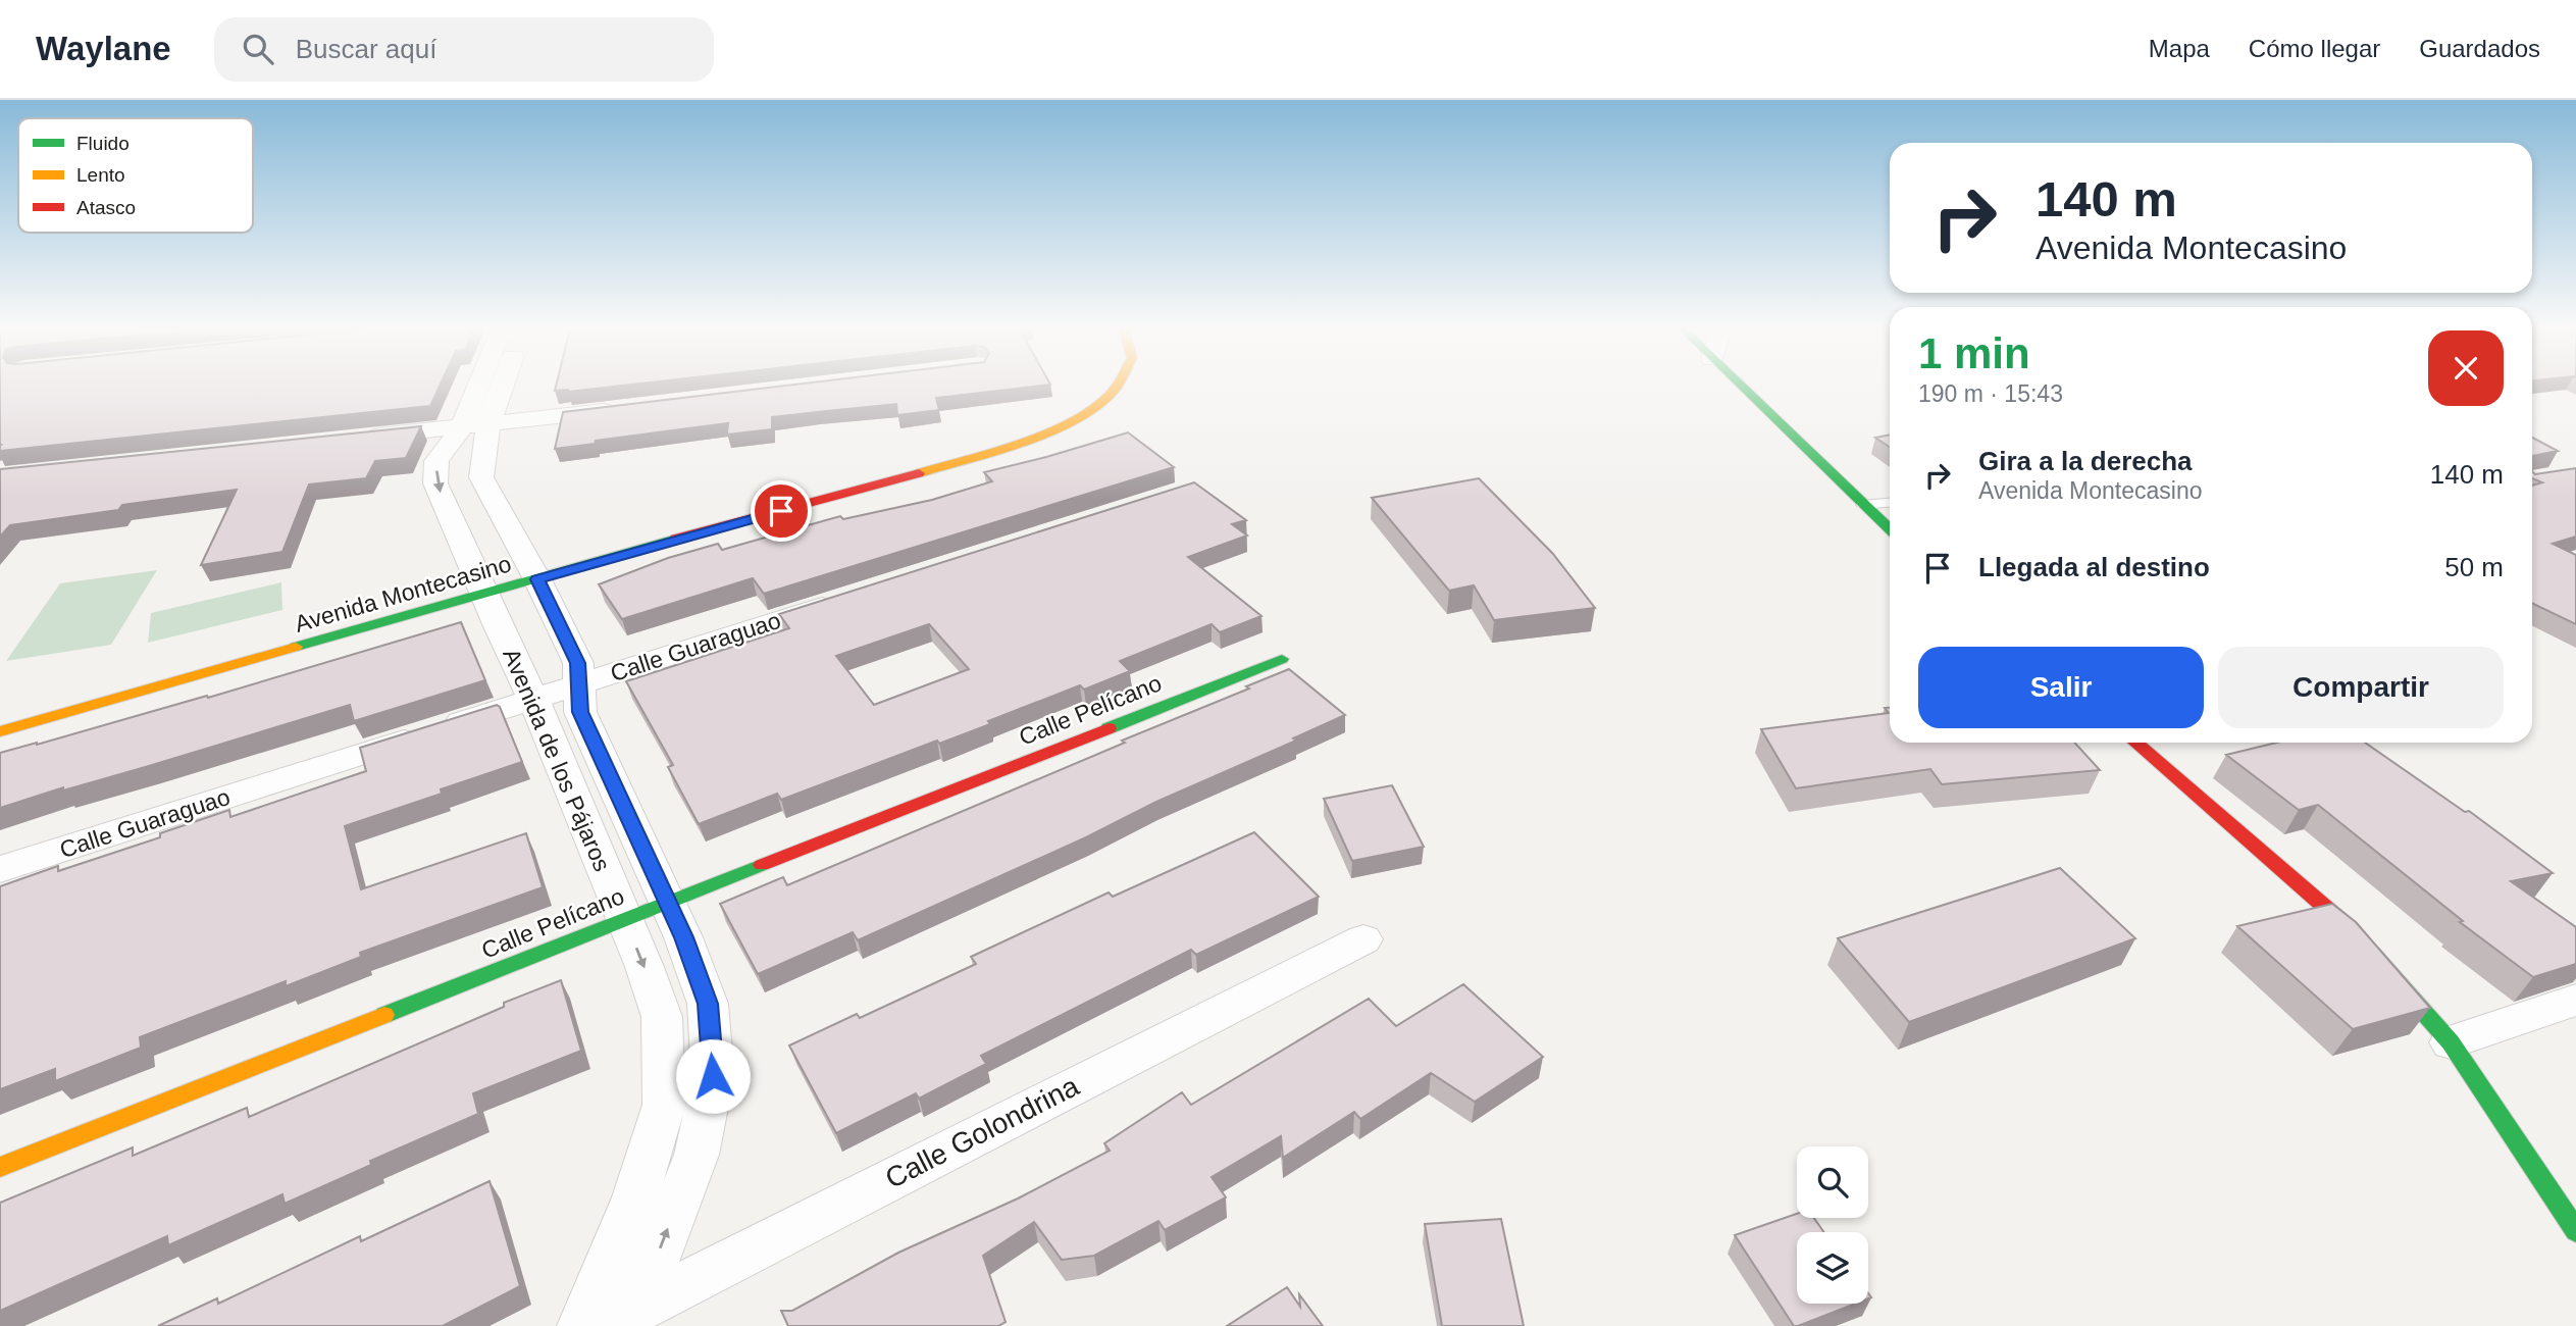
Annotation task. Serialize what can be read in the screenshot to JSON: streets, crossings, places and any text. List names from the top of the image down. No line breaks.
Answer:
{"streets":{"street":["Avenida Montecasino","Calle Guaraguao","Calle Pelícano","Avenida de los Pájaros","Calle Golondrina"]},"crossings":[["Avenida Montecasino","Avenida de los Pájaros"],["Calle Guaraguao","Avenida de los Pájaros"],["Calle Pelícano","Avenida de los Pájaros"],["Avenida de los Pájaros","Calle Golondrina"]],"legend":["Fluido","Lento","Atasco"],"page":{"header":"Waylane","search":"Buscar aquí","nav":["Mapa","Cómo llegar","Guardados"],"turn":["140 m","Avenida Montecasino"],"heading":["1 min","190 m · 15:43"],"list":[{"name":"Gira a la derecha","note":"Avenida Montecasino","value":"140 m"},{"name":"Llegada al destino","value":"50 m"}],"buttons":["Salir","Compartir"]}}
